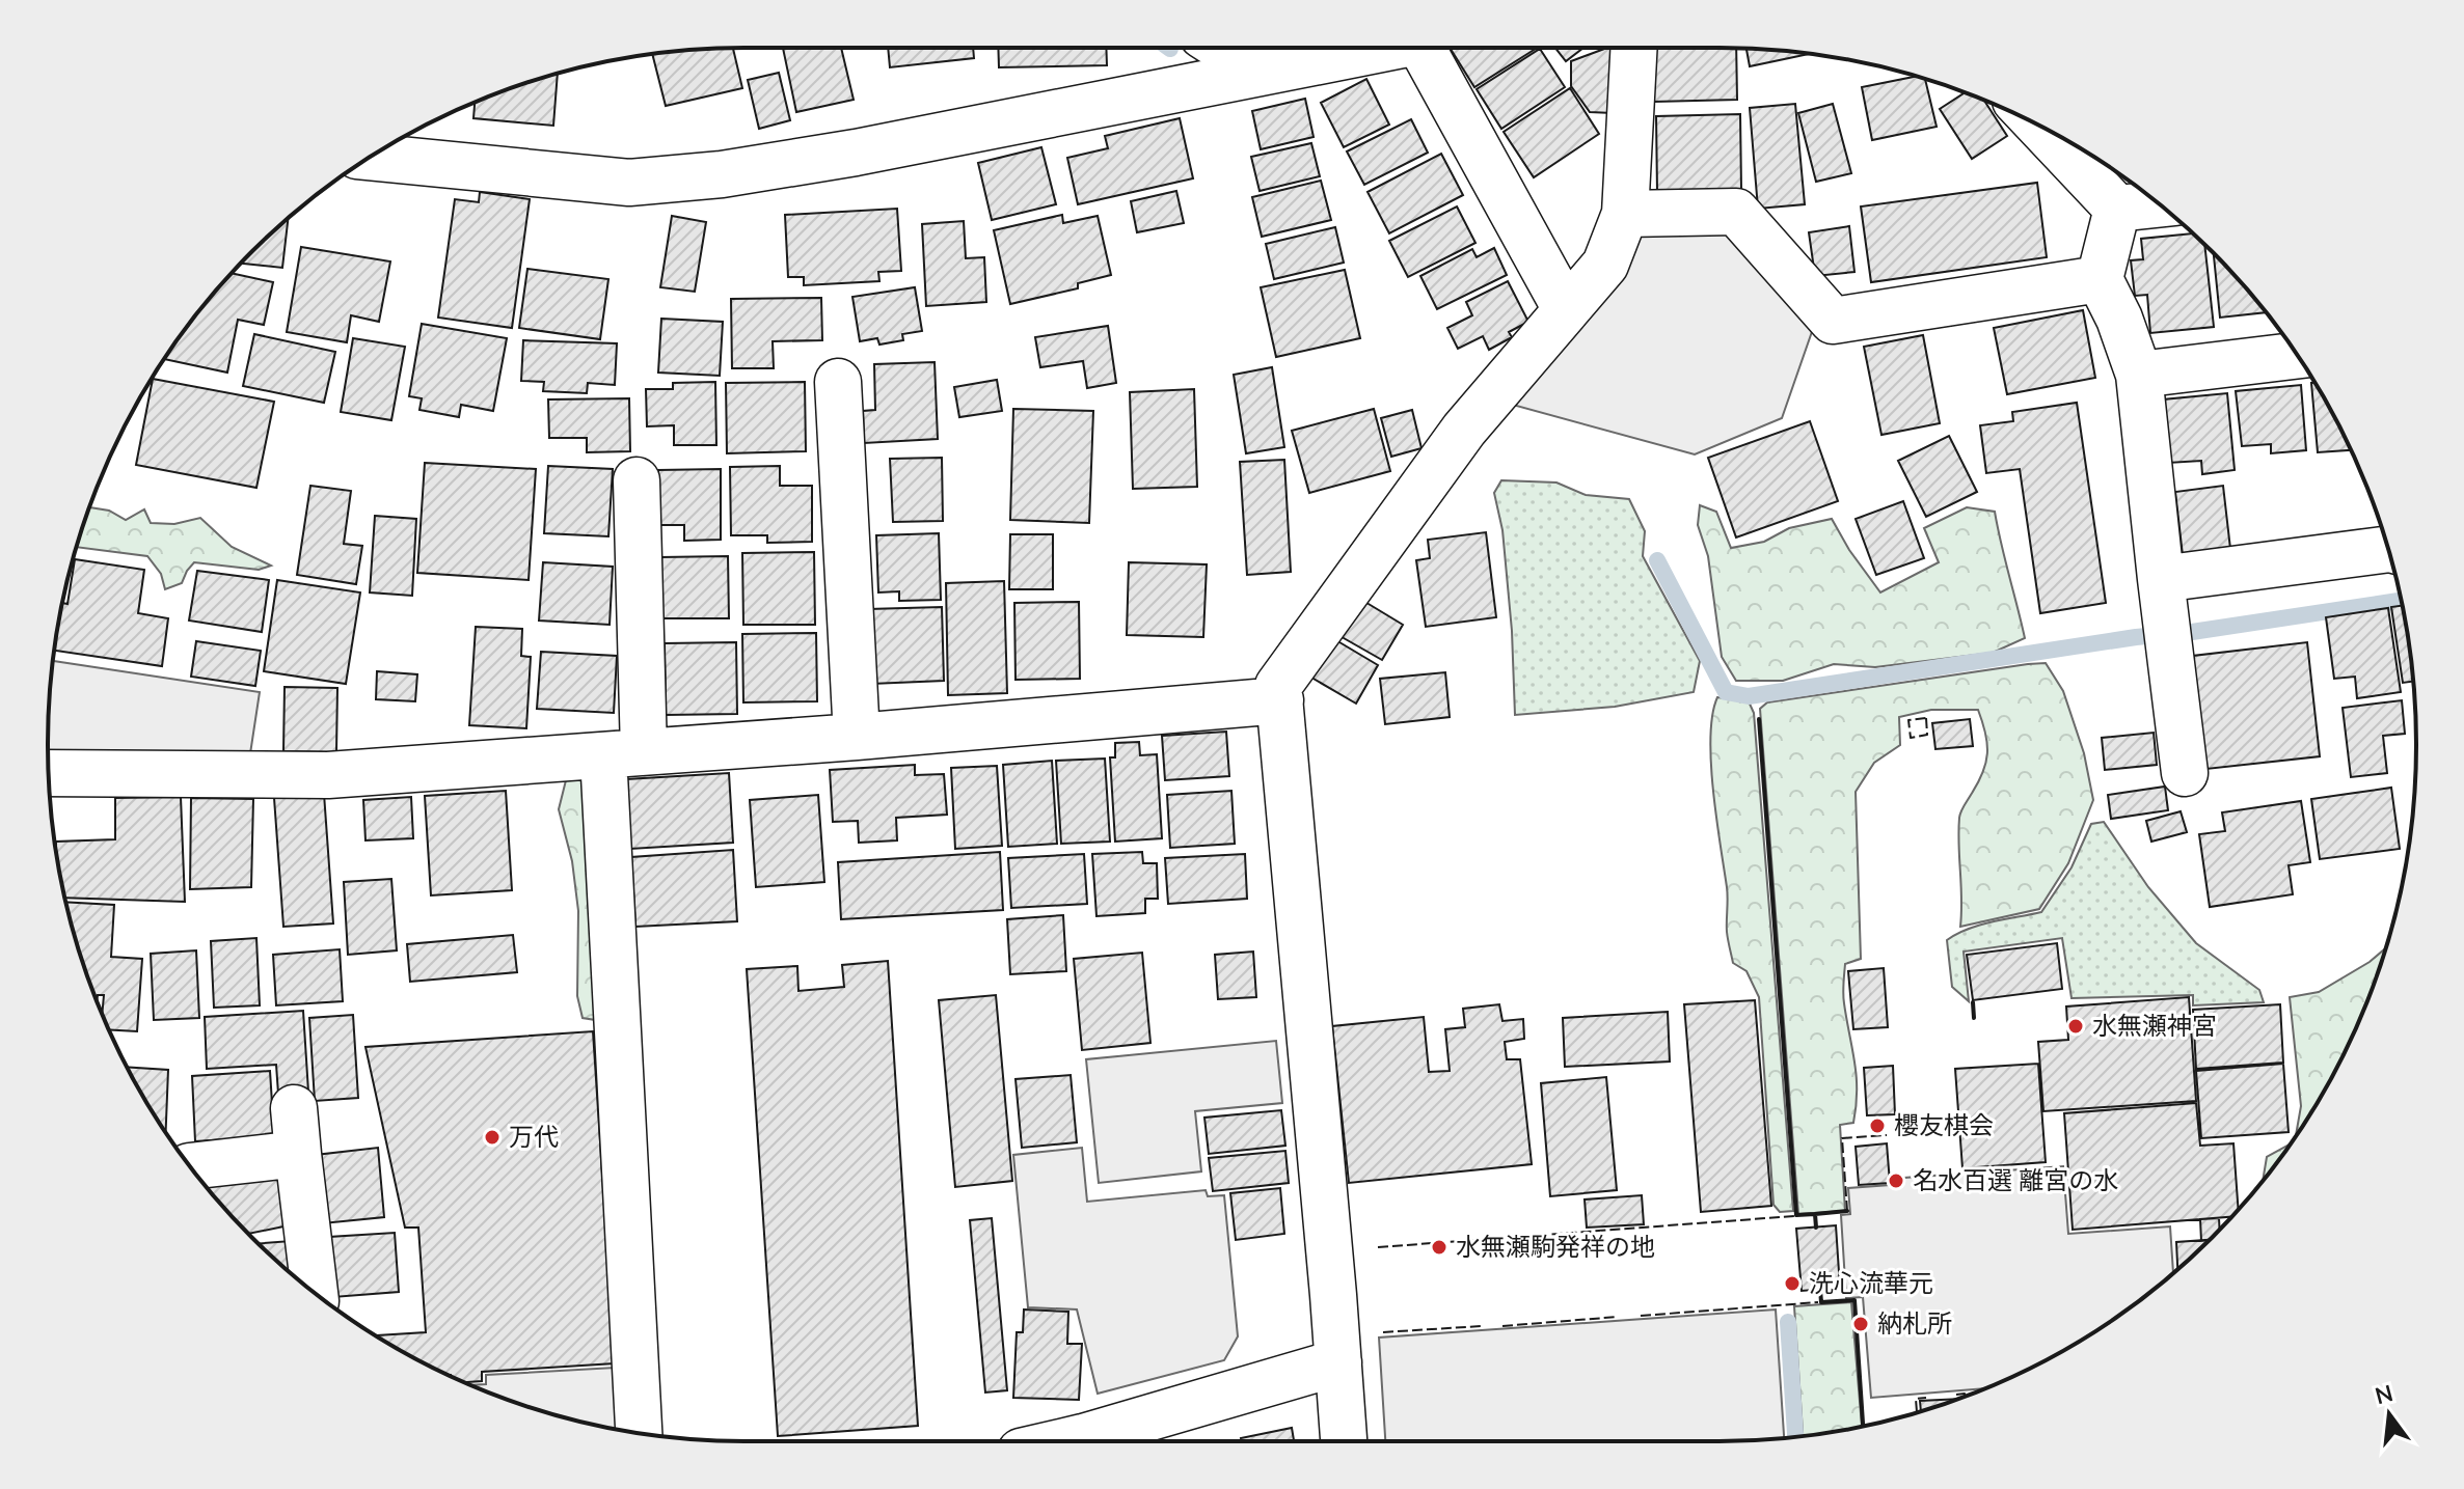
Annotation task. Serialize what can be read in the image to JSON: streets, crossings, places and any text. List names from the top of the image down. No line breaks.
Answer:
{"places":["水無瀬神宮","櫻友棋会","万代","名水百選 離宮の水","水無瀬駒発祥の地","洗心流華元","納札所"],"north":"top"}
